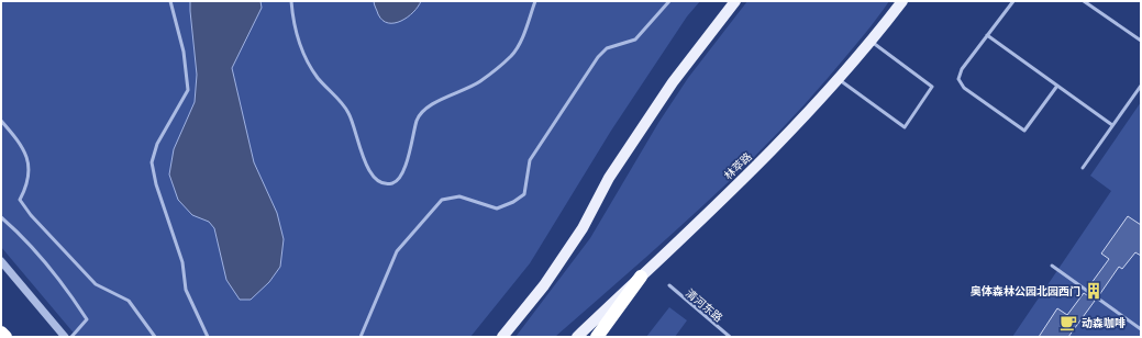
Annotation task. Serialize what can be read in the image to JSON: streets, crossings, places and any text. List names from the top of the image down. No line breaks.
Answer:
{"streets":{"main road":["林萃路"],"lane":["清河东路"]},"places":{"building":["奥体森林公园北园西门"],"cafe":["动森咖啡"]}}
